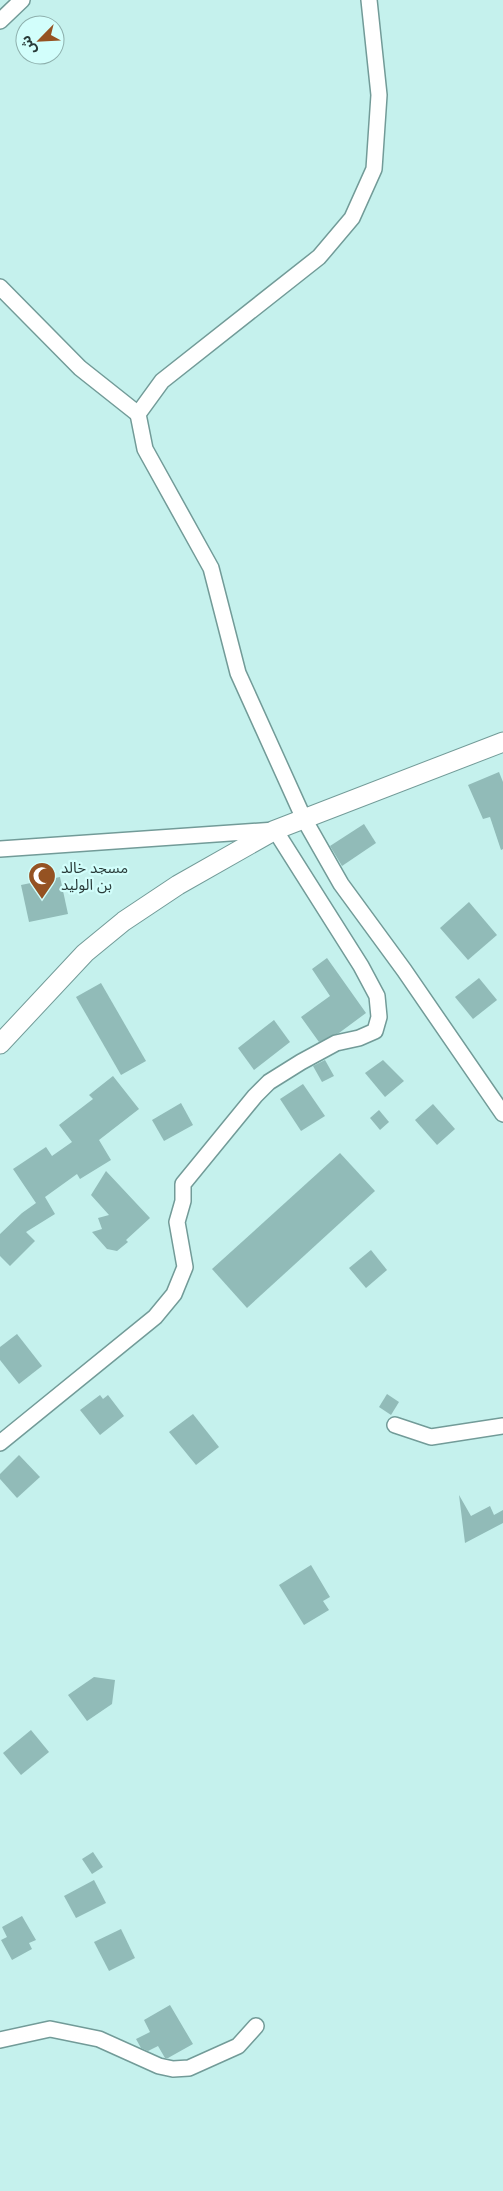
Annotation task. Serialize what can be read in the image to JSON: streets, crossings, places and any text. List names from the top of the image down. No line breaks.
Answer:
{"places":{"mosque":["مسجد خالد بن الوليد"]},"north":"bottom left"}
